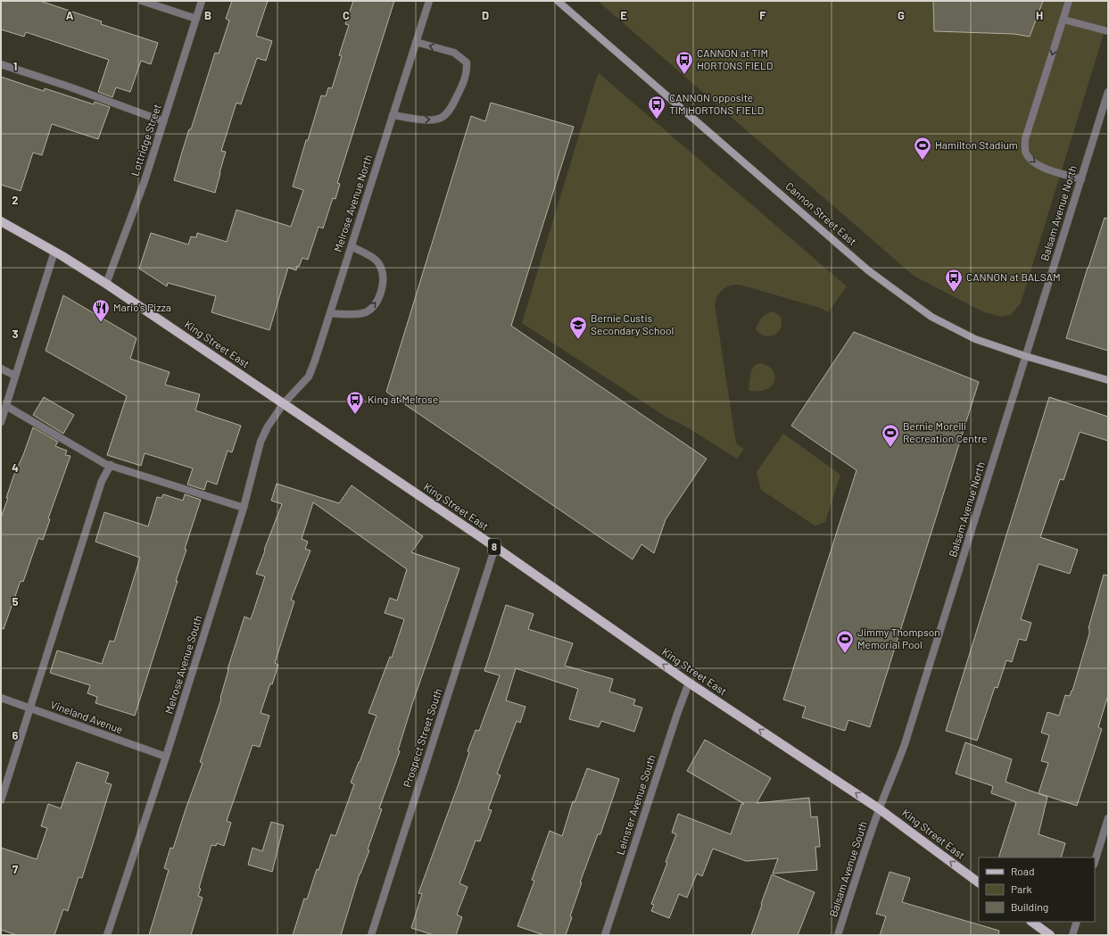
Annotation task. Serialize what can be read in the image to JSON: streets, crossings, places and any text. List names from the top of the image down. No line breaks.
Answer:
{"streets":{"main road":["Cannon Street East","King Street East","8"],"street":["Lottridge Street","Melrose Avenue North","Balsam Avenue North","Melrose Avenue South","Vineland Avenue","Prospect Street South","Leinster Avenue South","Balsam Avenue South"]},"crossings":[["Lottridge Street","King Street East"],["Melrose Avenue North","King Street East"],["Melrose Avenue North","Melrose Avenue South"],["Balsam Avenue North","Cannon Street East"],["Balsam Avenue North","King Street East"],["Balsam Avenue North","Balsam Avenue South"],["King Street East","Melrose Avenue South"],["King Street East","Prospect Street South"],["King Street East","Leinster Avenue South"],["King Street East","Balsam Avenue South"],["Melrose Avenue South","Vineland Avenue"]],"one_way":["King Street East"],"places":{"bus stop":["CANNON at TIM HORTONS FIELD","CANNON opposite TIM HORTONS FIELD","CANNON at BALSAM","King at Melrose"],"sports":["Hamilton Stadium","Bernie Morelli Recreation Centre","Jimmy Thompson Memorial Pool"],"restaurant":["Mario's Pizza"],"school or university":["Bernie Custis Secondary School"]},"legend":["Road","Park","Building"],"grid":{"columns":["A","B","C","D","E","F","G","H"],"rows":["1","2","3","4","5","6","7"]}}
